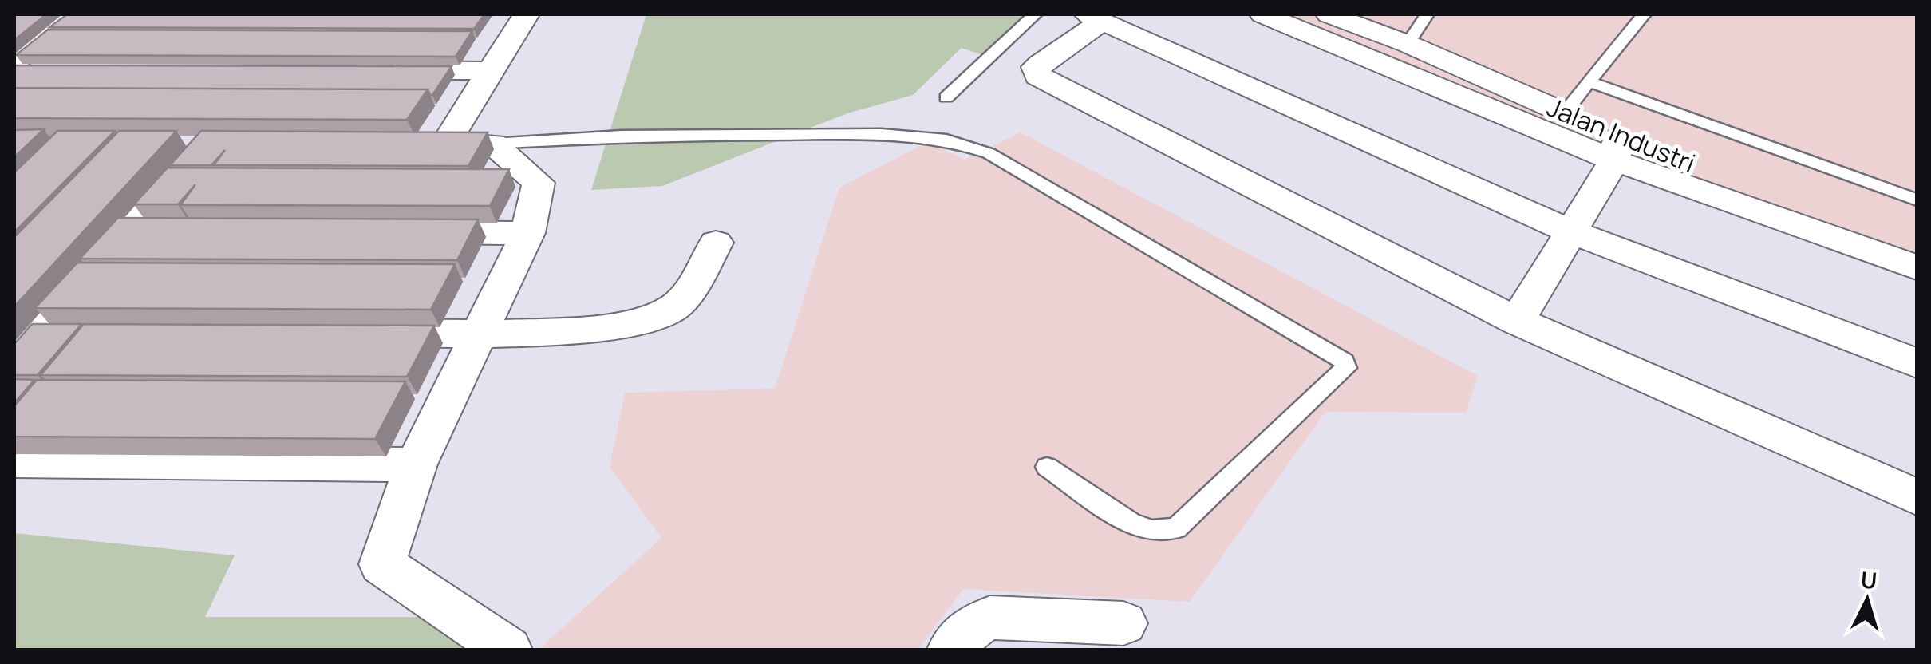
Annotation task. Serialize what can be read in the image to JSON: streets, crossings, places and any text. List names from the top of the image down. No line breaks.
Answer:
{"streets":{"street":["Jalan Industri"]},"north":"top"}
